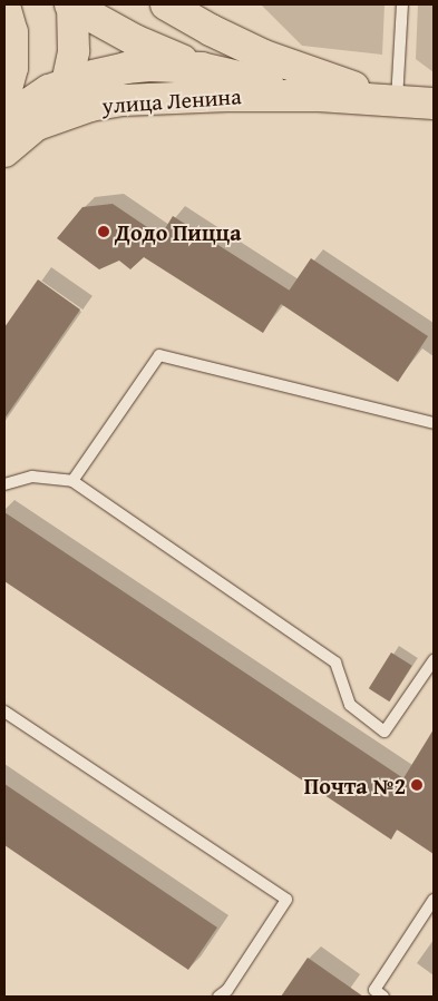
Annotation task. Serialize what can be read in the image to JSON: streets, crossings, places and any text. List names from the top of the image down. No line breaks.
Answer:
{"streets":{"main road":["улица Ленина"]},"places":["Додо Пицца","Почта №2"]}
